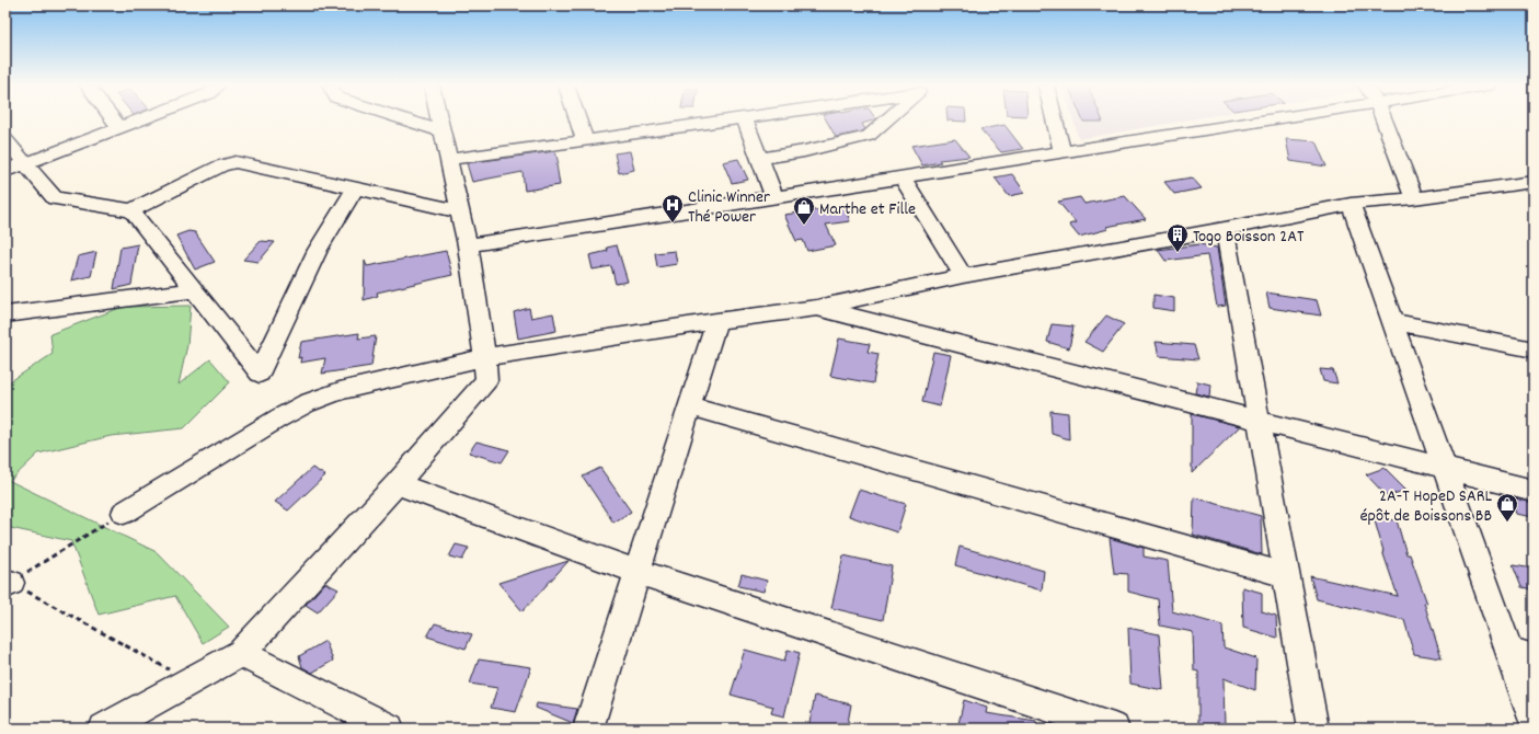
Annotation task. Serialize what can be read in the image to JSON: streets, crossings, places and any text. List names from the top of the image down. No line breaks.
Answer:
{"places":{"hospital":["Clinic Winner Thé Power"],"shop":["Marthe et Fille","2A-T HopeD SARL épôt de Boissons BB"],"building":["Togo Boisson 2AT"]}}
